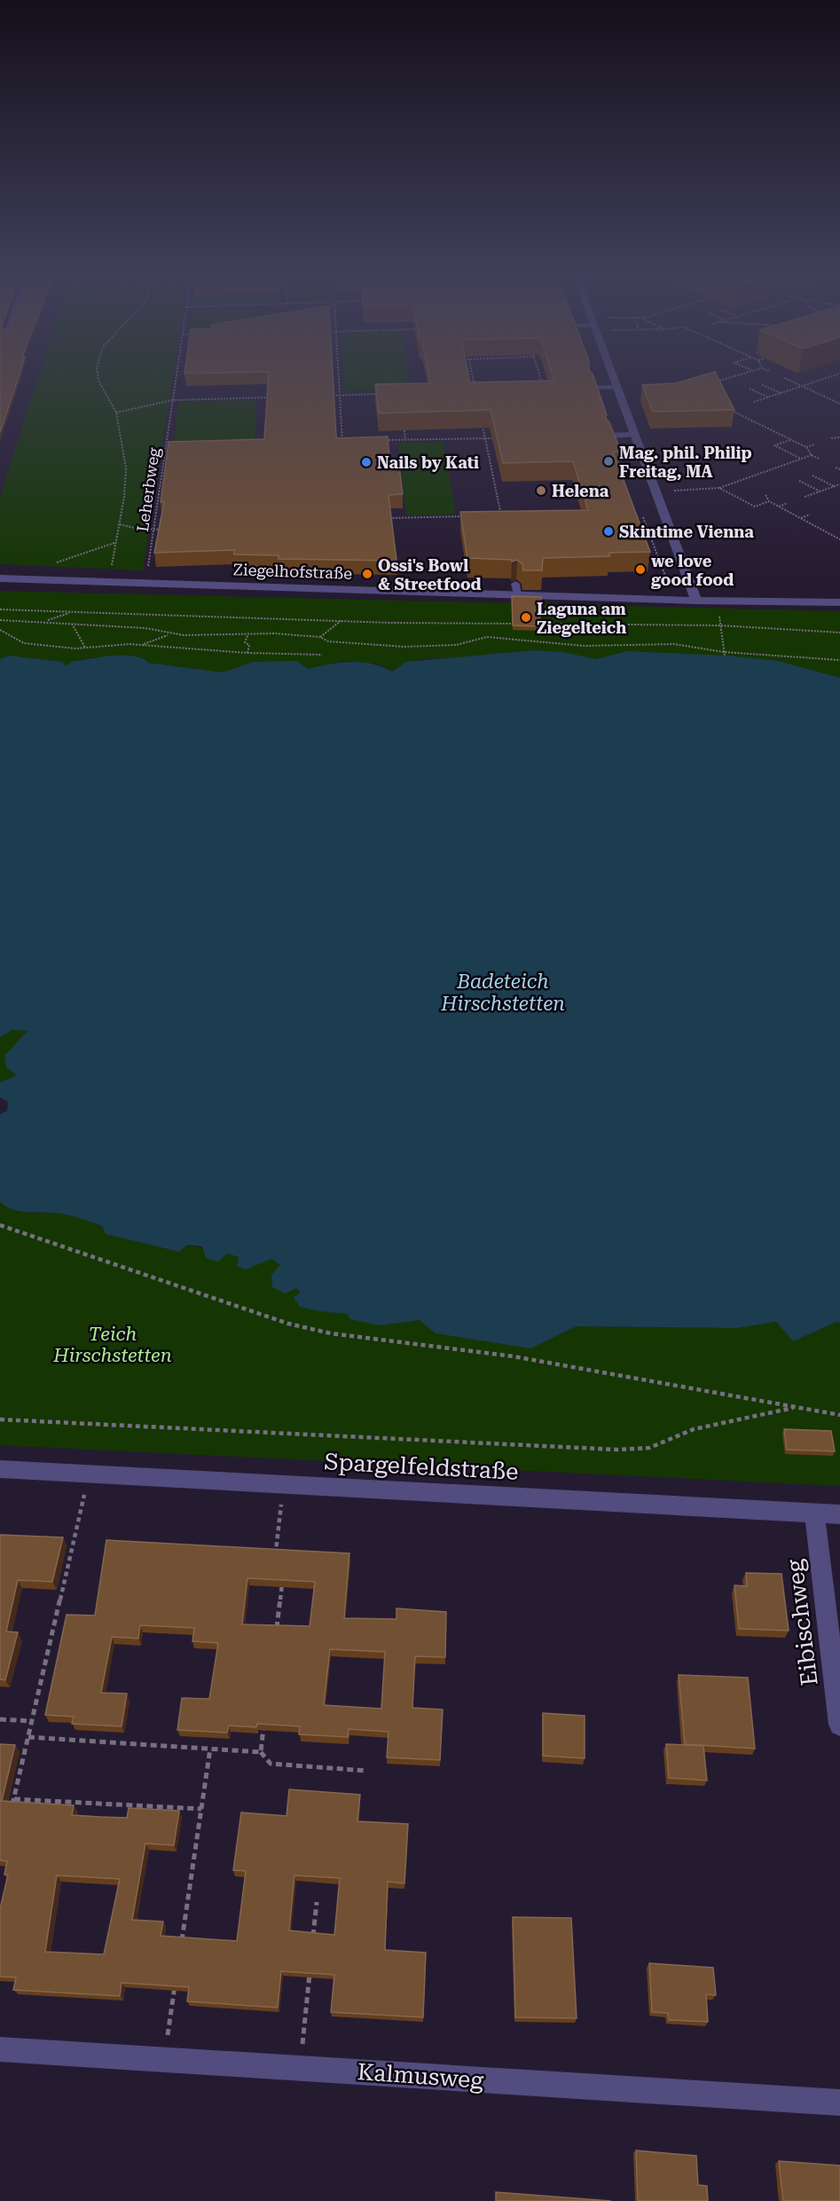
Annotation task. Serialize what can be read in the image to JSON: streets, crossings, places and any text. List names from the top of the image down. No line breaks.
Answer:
{"streets":{"street":["Ziegelhofstraße","Spargelfeldstraße","Eibischweg","Kalmusweg"],"path":["Leherbweg"]},"crossings":[["Leherbweg","Ziegelhofstraße"],["Spargelfeldstraße","Eibischweg"]],"water":["Badeteich Hirschstetten"],"parks":["Teich Hirschstetten"],"places":["Mag. phil. Philip Freitag, MA","Nails by Kati","Helena","Skintime Vienna","we love good food","Ossi's Bowl & Streetfood","Laguna am Ziegelteich"]}
